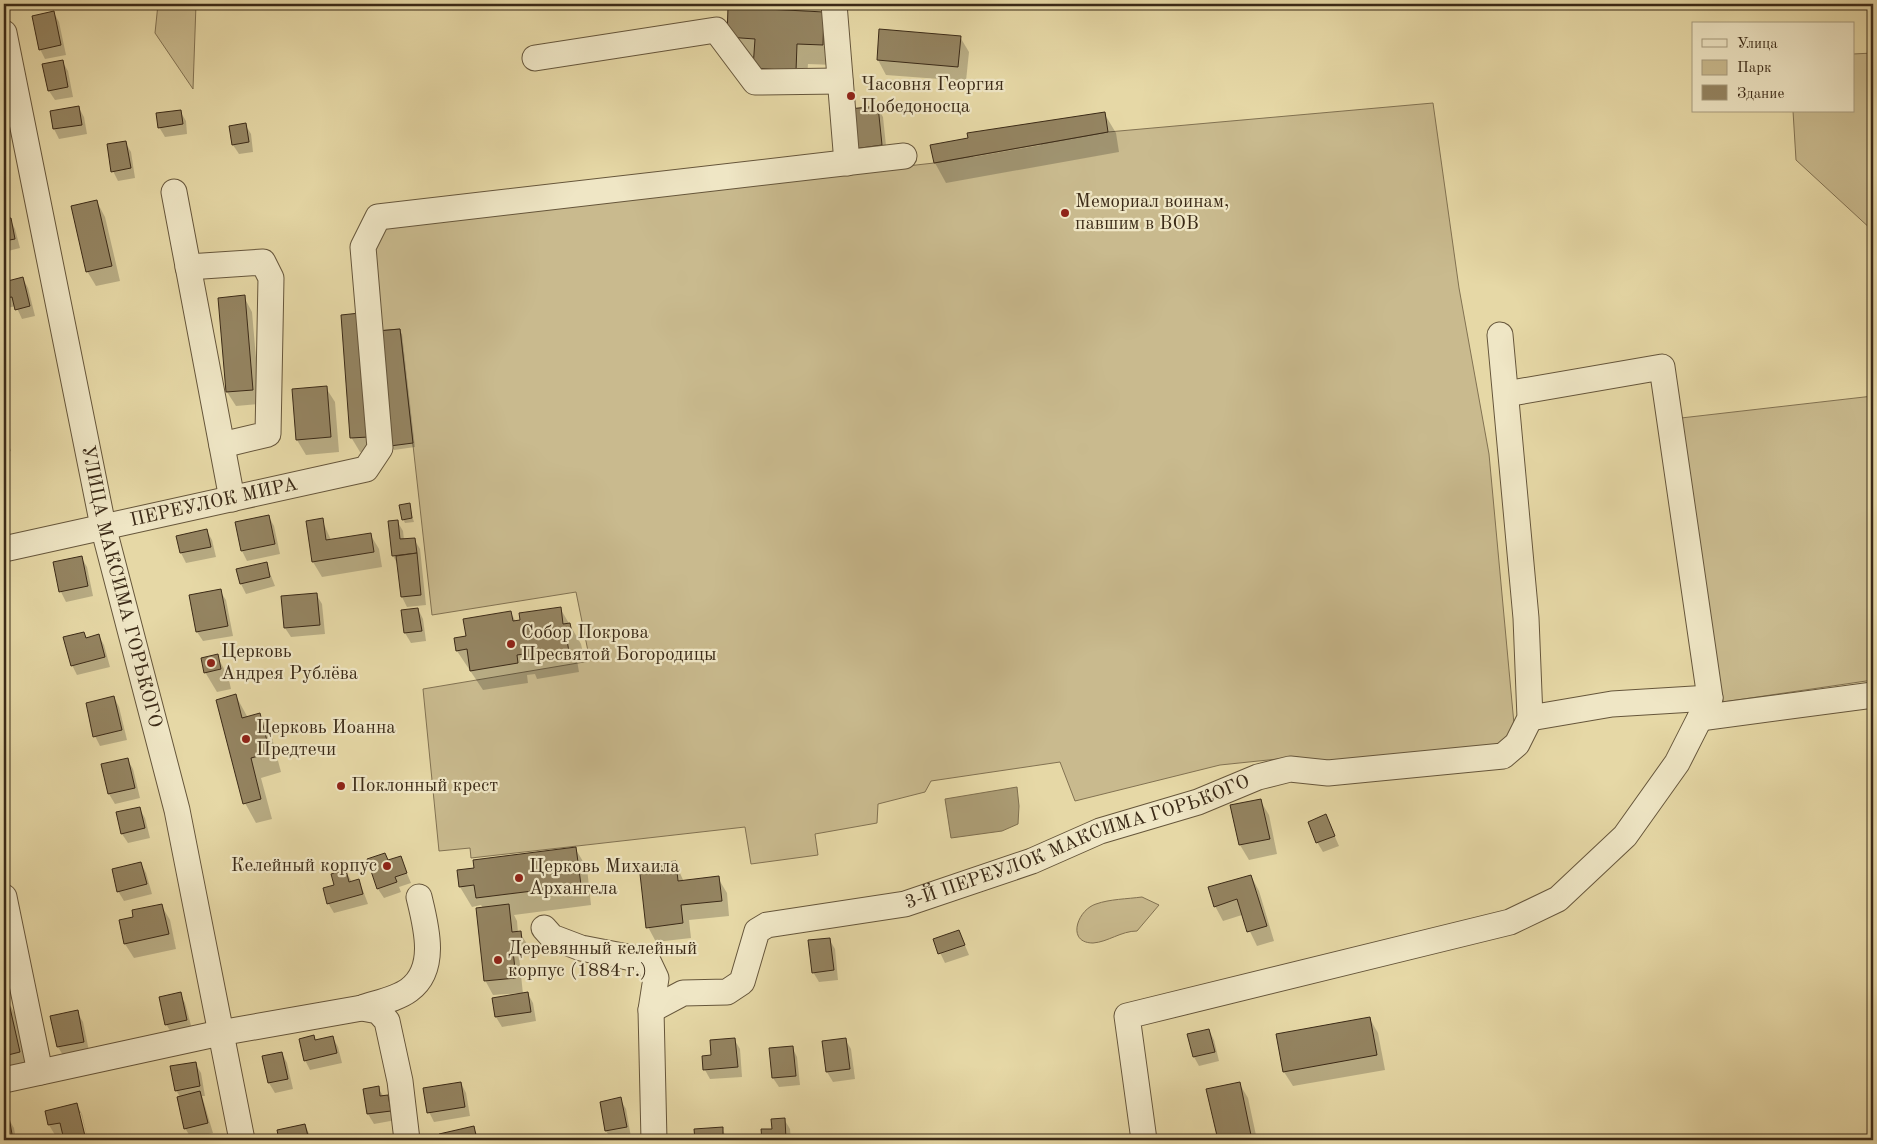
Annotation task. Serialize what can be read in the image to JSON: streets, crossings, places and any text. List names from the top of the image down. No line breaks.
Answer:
{"streets":{"street":["ПЕРЕУЛОК МИРА","УЛИЦА МАКСИМА ГОРЬКОГО","3-Й ПЕРЕУЛОК МАКСИМА ГОРЬКОГО"]},"crossings":[["ПЕРЕУЛОК МИРА","УЛИЦА МАКСИМА ГОРЬКОГО"]],"places":["Часовня Георгия Победоносца","Мемориал воинам, павшим в ВОВ","Собор Покрова Пресвятой Богородицы","Церковь Андрея Рублёва","Церковь Иоанна Предтечи","Поклонный крест","Келейный корпус","Церковь Михаила Архангела","Деревянный келейный корпус (1884 г.)"],"legend":["Улица","Парк","Здание"]}
